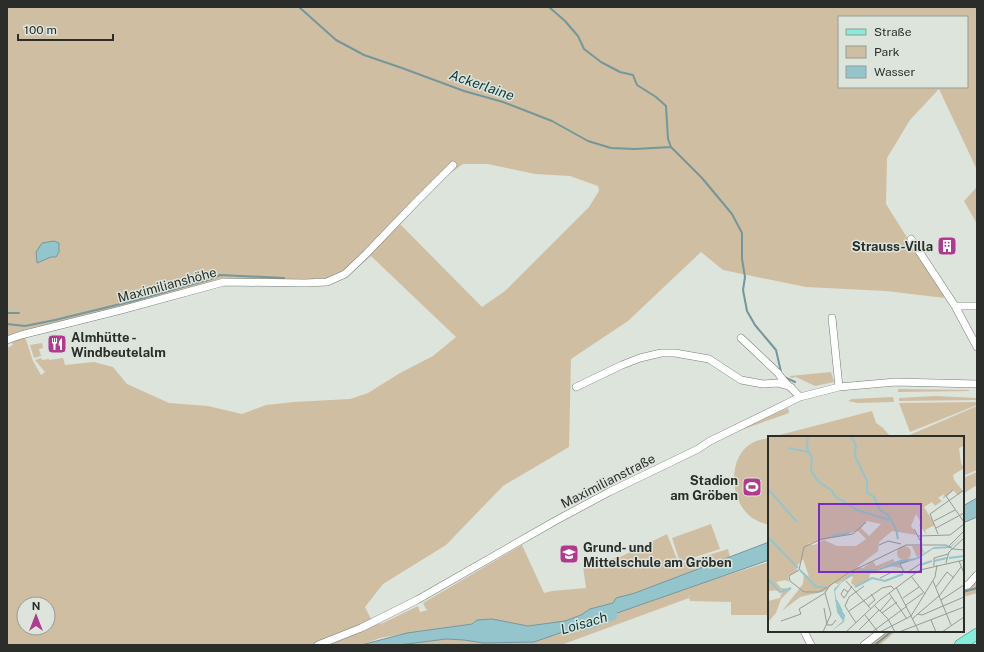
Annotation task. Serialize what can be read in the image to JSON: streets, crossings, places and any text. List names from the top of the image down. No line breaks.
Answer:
{"streets":{"street":["Maximilianshöhe","Maximilianstraße"]},"water":["Ackerlaine","Loisach"],"places":{"building":["Strauss-Villa"],"restaurant":["Almhütte - Windbeutelalm"],"sports":["Stadion am Gröben"],"school or university":["Grund- und Mittelschule am Gröben"]},"legend":["Straße","Park","Wasser"],"scale_bar":"100 m","north":"top"}
